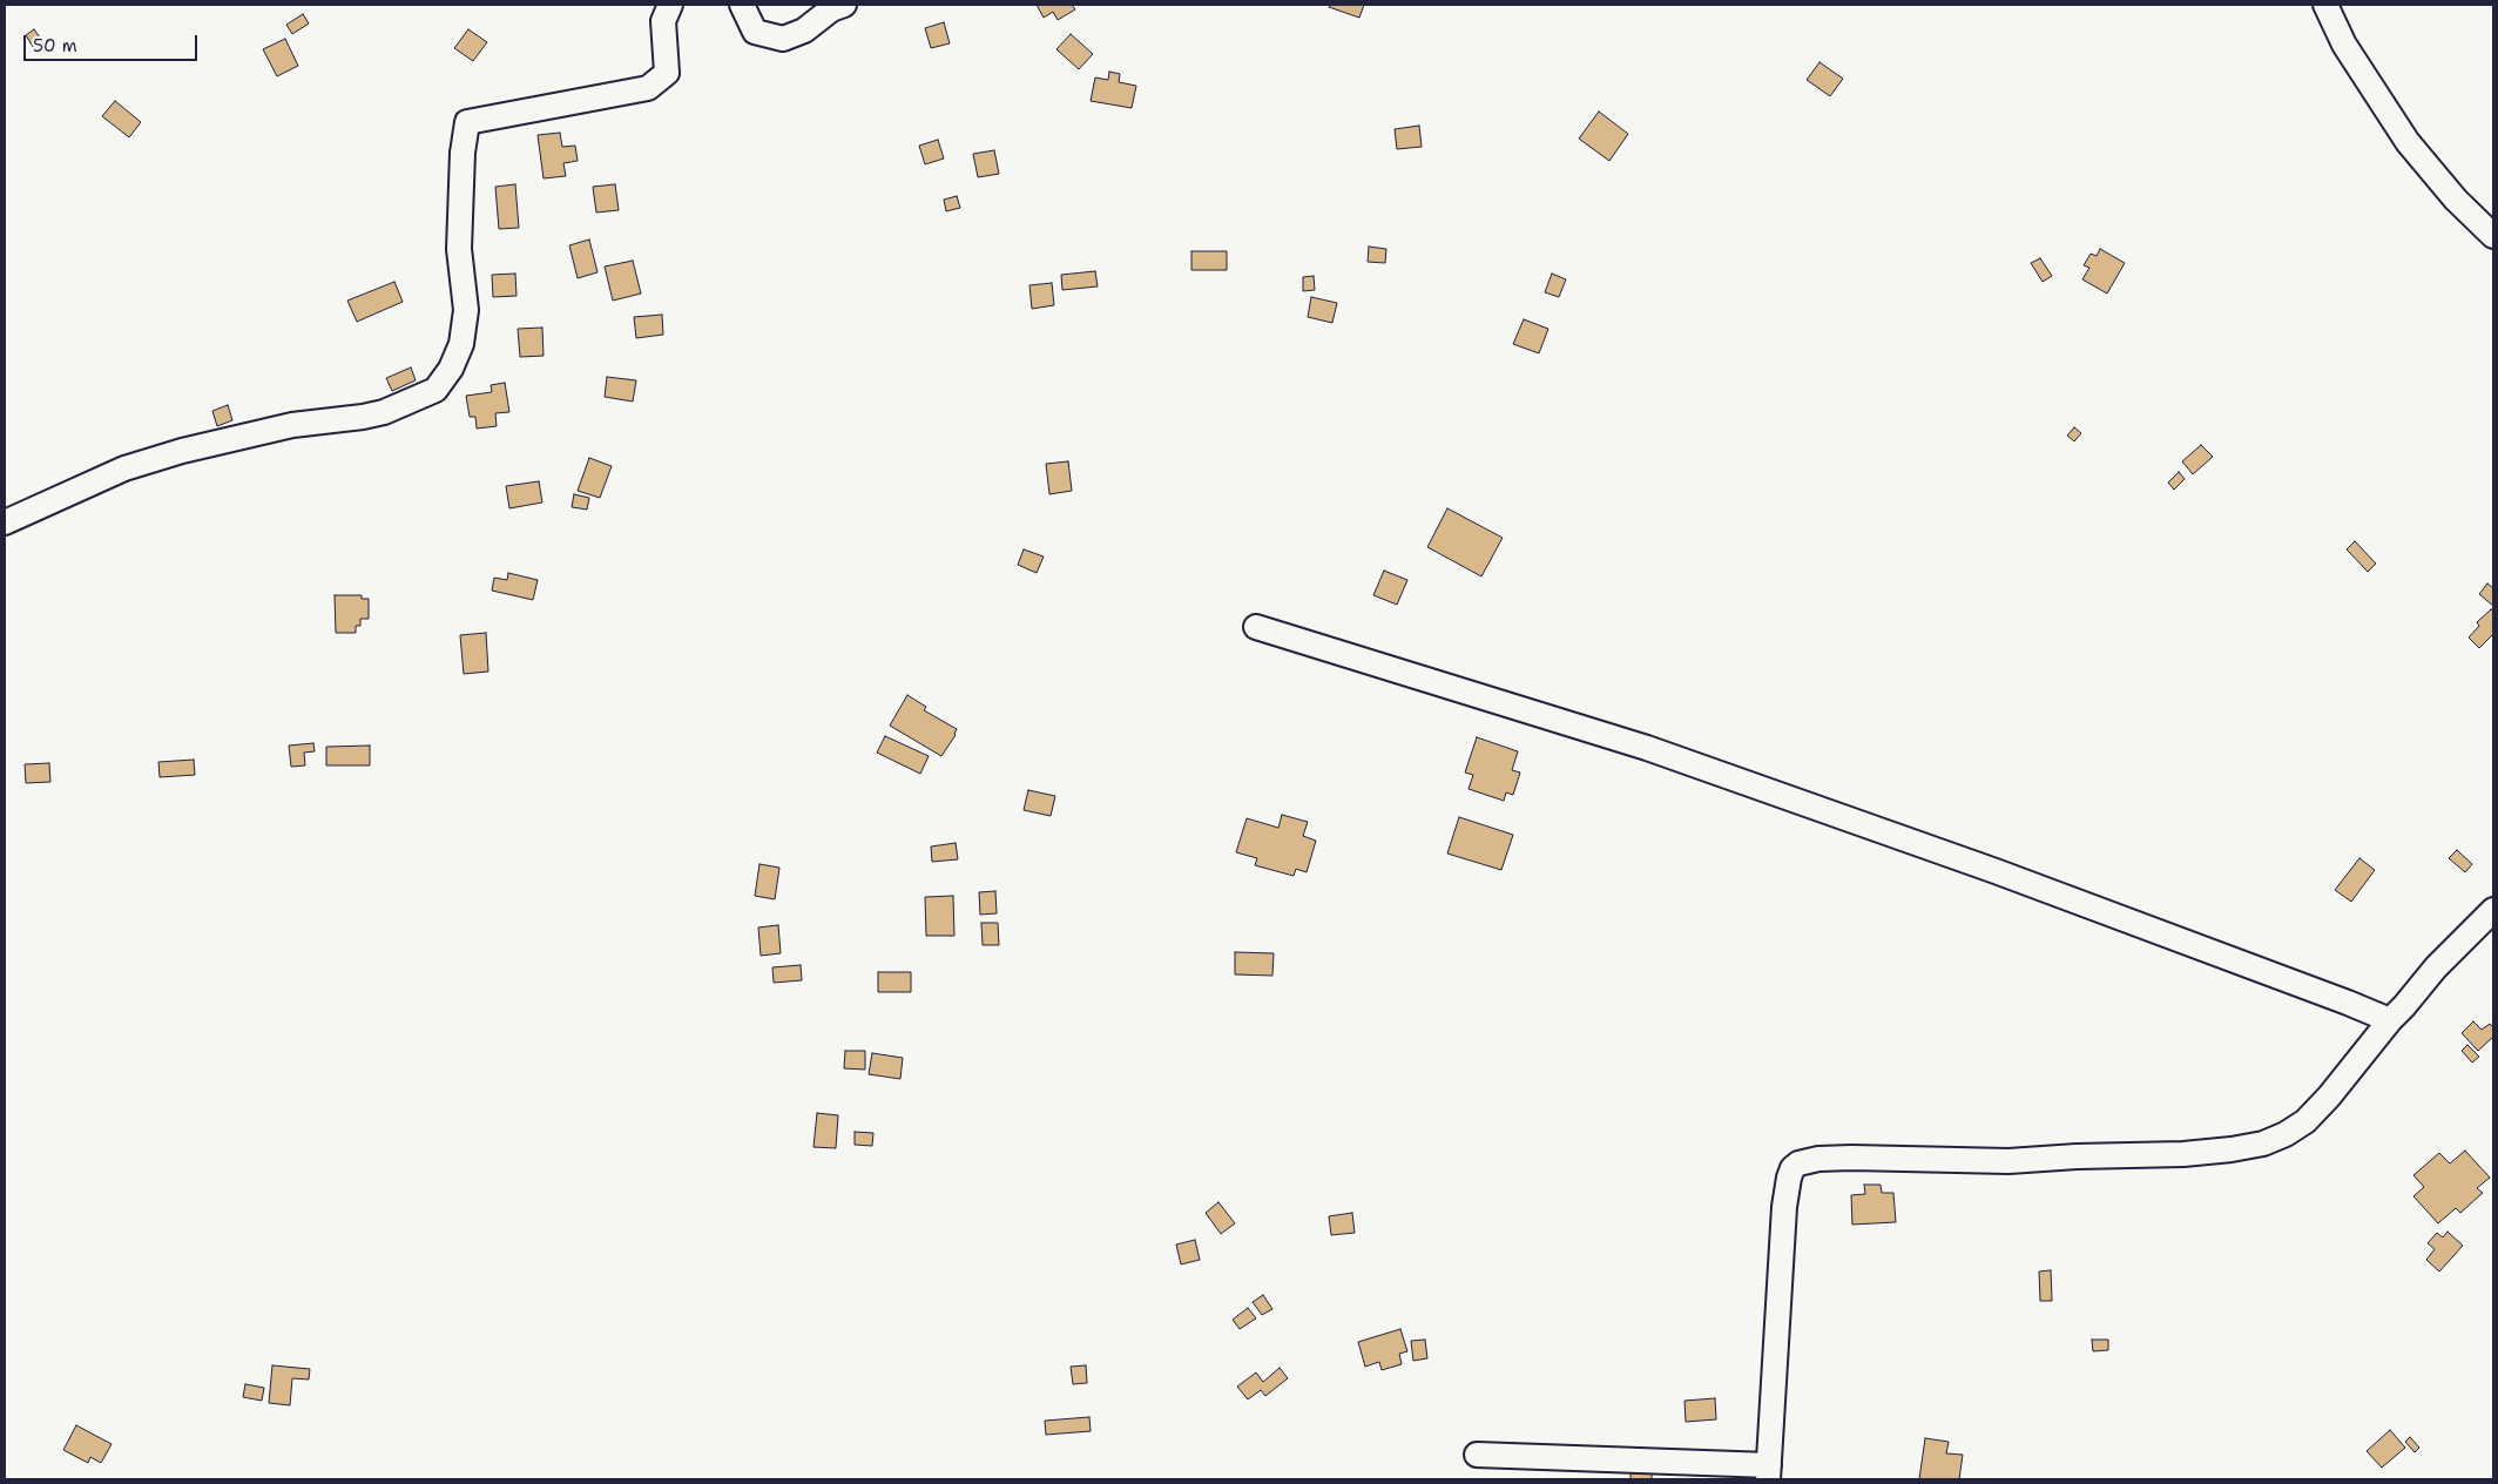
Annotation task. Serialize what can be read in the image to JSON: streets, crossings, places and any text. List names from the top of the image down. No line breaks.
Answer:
{"scale_bar":"50 m"}
